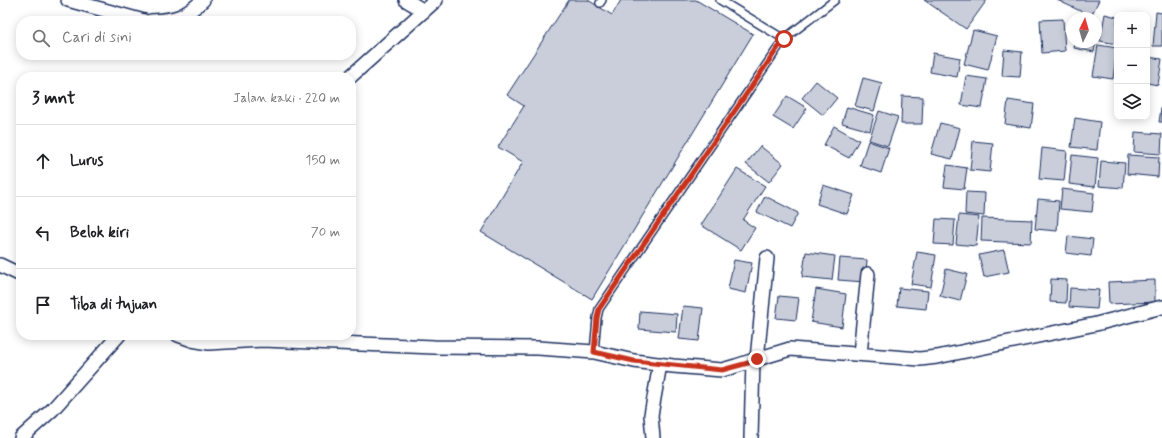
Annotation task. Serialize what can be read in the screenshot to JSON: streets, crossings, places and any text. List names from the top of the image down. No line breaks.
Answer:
{"north":"top","page":{"map_buttons":["+","−"],"search":"Cari di sini","heading":["3 mnt","Jalan kaki · 220 m"],"list":[["Lurus","150 m"],["Belok kiri","70 m"],"Tiba di tujuan"]}}
